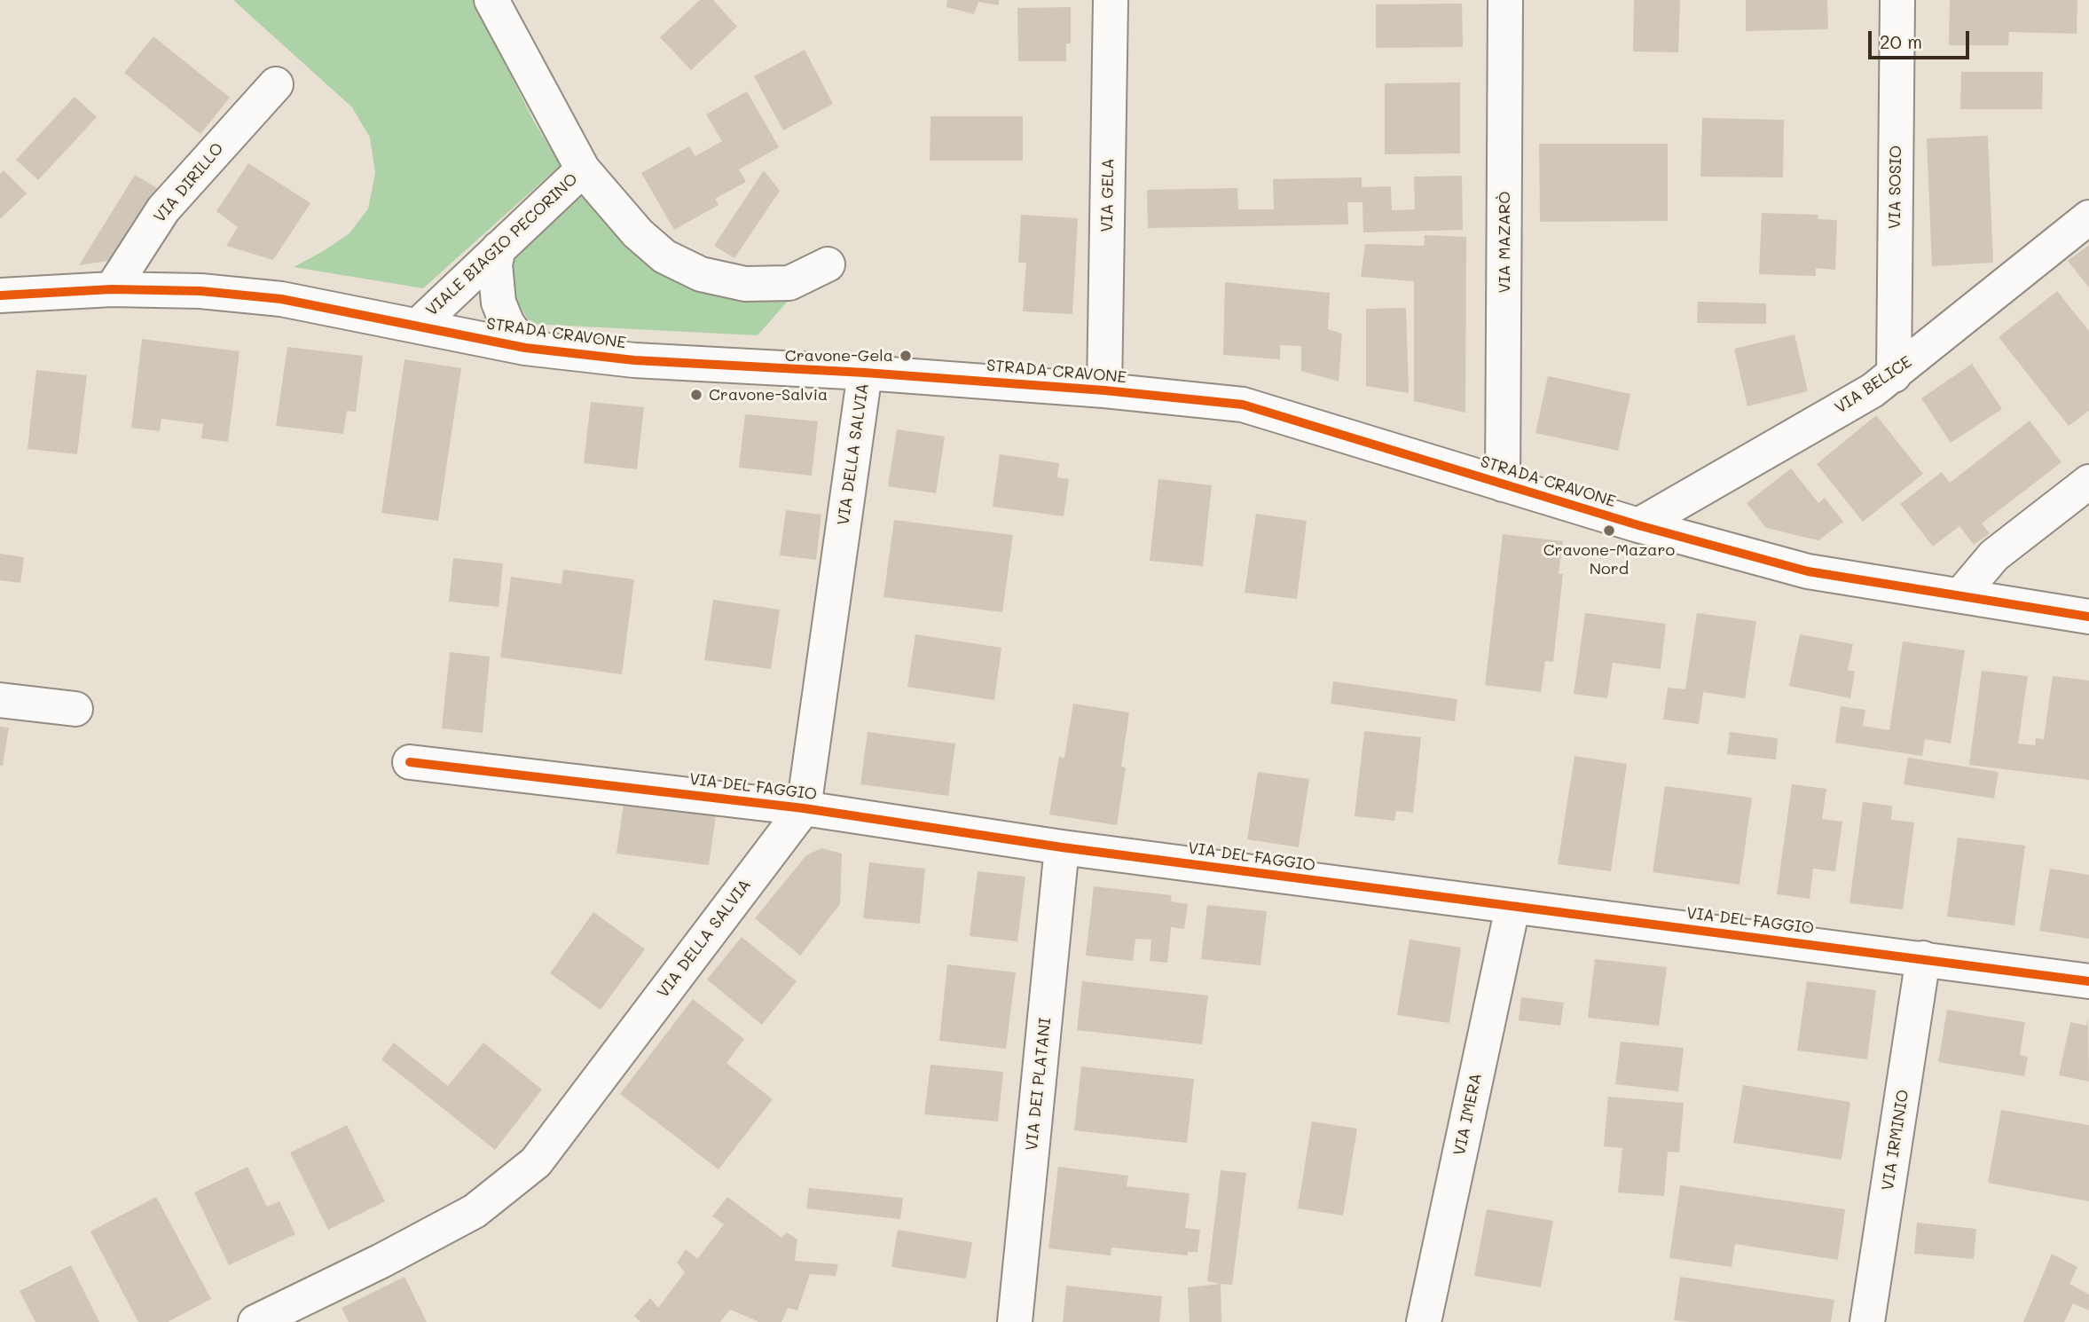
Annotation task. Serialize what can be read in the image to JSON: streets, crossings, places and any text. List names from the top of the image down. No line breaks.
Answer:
{"streets":{"street":["VIA DIRILLO","VIA SOSIO","VIA GELA","VIA MAZARÒ","VIALE BIAGIO PECORINO","STRADA CRAVONE","VIA BELICE","VIA DELLA SALVIA","VIA DEL FAGGIO","VIA DEI PLATANI","VIA IMERA","VIA IRMINIO"]},"crossings":[["VIA DIRILLO","STRADA CRAVONE"],["VIA SOSIO","VIA BELICE"],["VIA GELA","STRADA CRAVONE"],["VIA MAZARÒ","STRADA CRAVONE"],["VIALE BIAGIO PECORINO","STRADA CRAVONE"],["STRADA CRAVONE","VIA BELICE"],["STRADA CRAVONE","VIA DELLA SALVIA"],["VIA DELLA SALVIA","VIA DEL FAGGIO"],["VIA DEL FAGGIO","VIA DEI PLATANI"],["VIA DEL FAGGIO","VIA IMERA"],["VIA DEL FAGGIO","VIA IRMINIO"]],"places":["Cravone-Gela","Cravone-Salvia","Cravone-Mazaro Nord"],"scale_bar":"20 m"}
